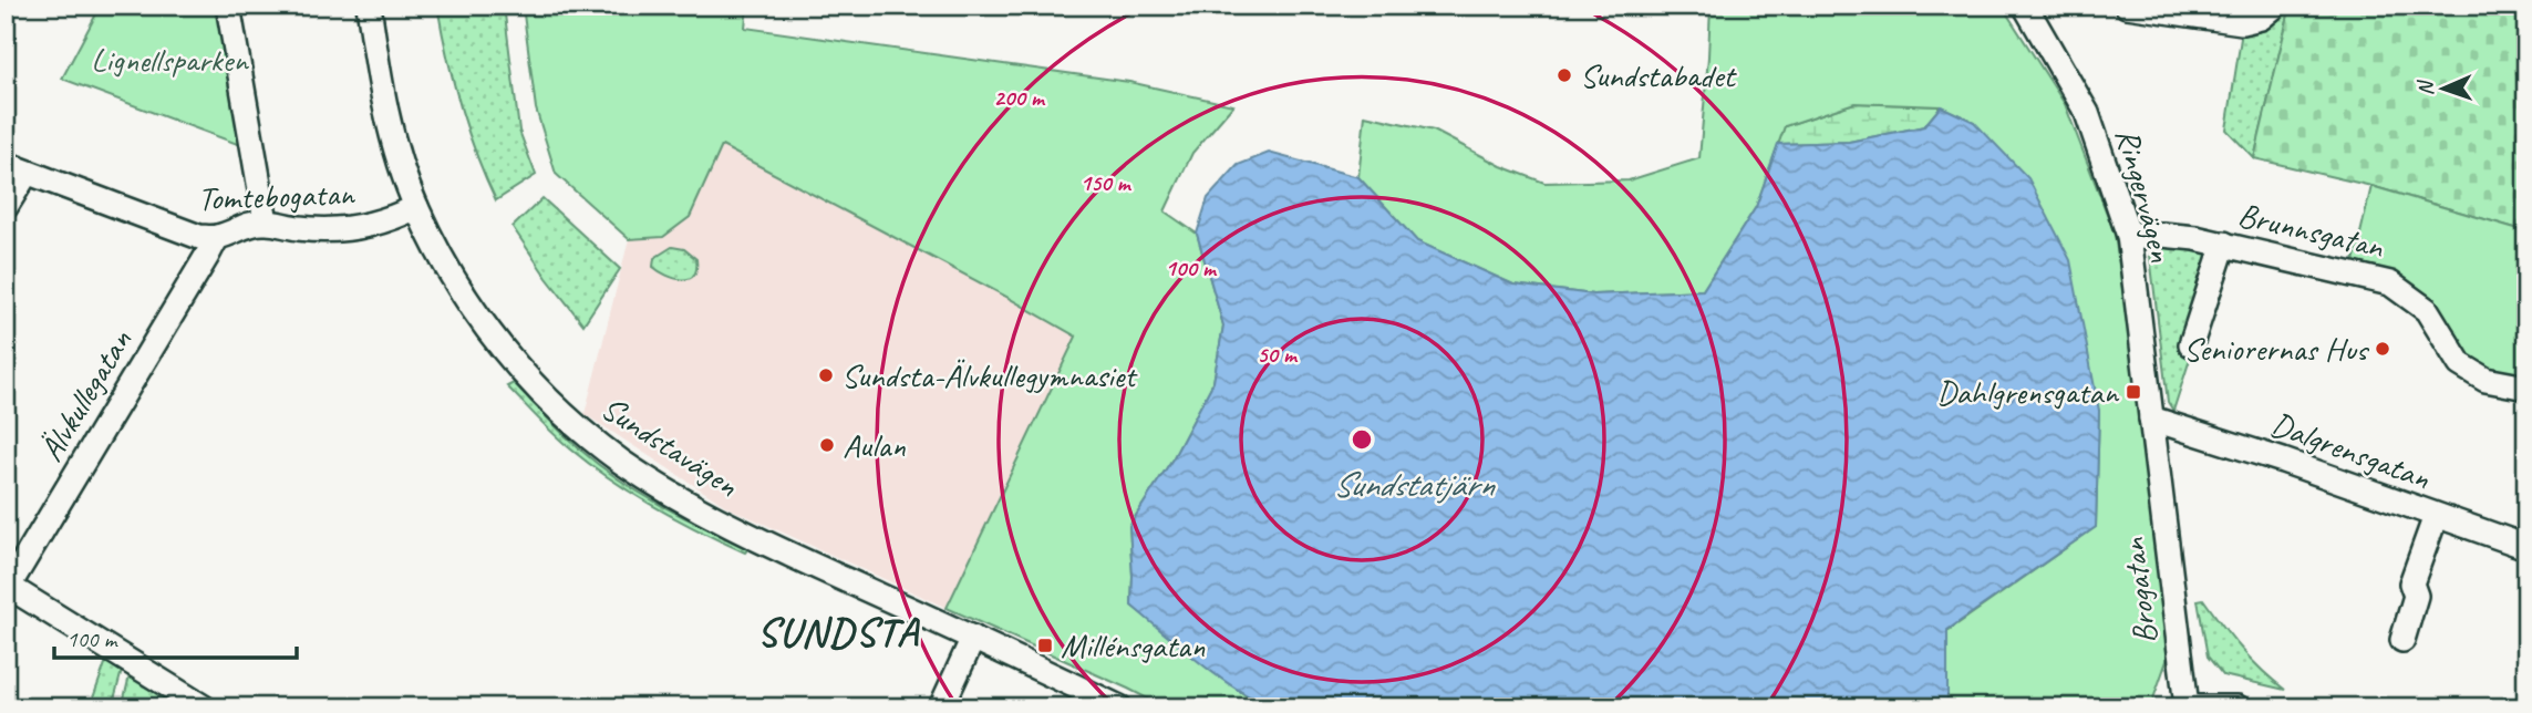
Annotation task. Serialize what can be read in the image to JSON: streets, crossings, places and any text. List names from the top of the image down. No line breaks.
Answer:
{"streets":{"street":["Ringervägen","Tomtebogatan","Brunnsgatan","Älvkullegatan","Sundstavägen","Dalgrensgatan","Brogatan"]},"crossings":[["Ringervägen","Brunnsgatan"],["Ringervägen","Dalgrensgatan"],["Ringervägen","Brogatan"],["Tomtebogatan","Älvkullegatan"],["Tomtebogatan","Sundstavägen"],["Dalgrensgatan","Brogatan"]],"districts":["SUNDSTA"],"water":["Sundstatjärn"],"parks":["Lignellsparken"],"places":{"other":["Sundstabadet","Seniorernas Hus","Sundsta-Älvkullegymnasiet","Aulan"],"transit":["Dahlgrensgatan","Millénsgatan"]},"scale_bar":"100 m","north":"left","rings":["200 m","150 m","100 m","50 m"]}
